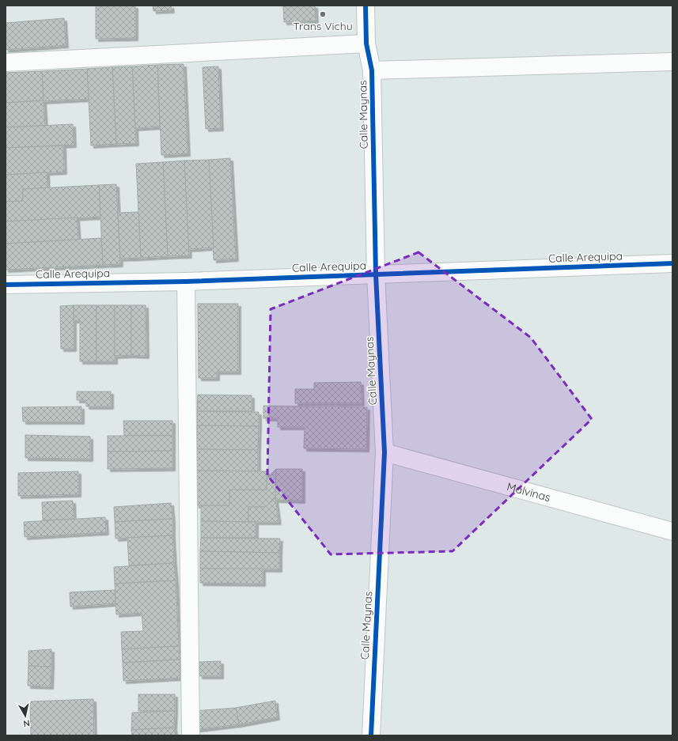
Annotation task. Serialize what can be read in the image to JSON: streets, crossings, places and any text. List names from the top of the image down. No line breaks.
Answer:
{"streets":{"street":["Calle Maynas","Calle Arequipa","Malvinas"]},"crossings":[["Calle Maynas","Calle Arequipa"],["Calle Maynas","Malvinas"]],"places":["Trans Vichu"],"north":"bottom"}
